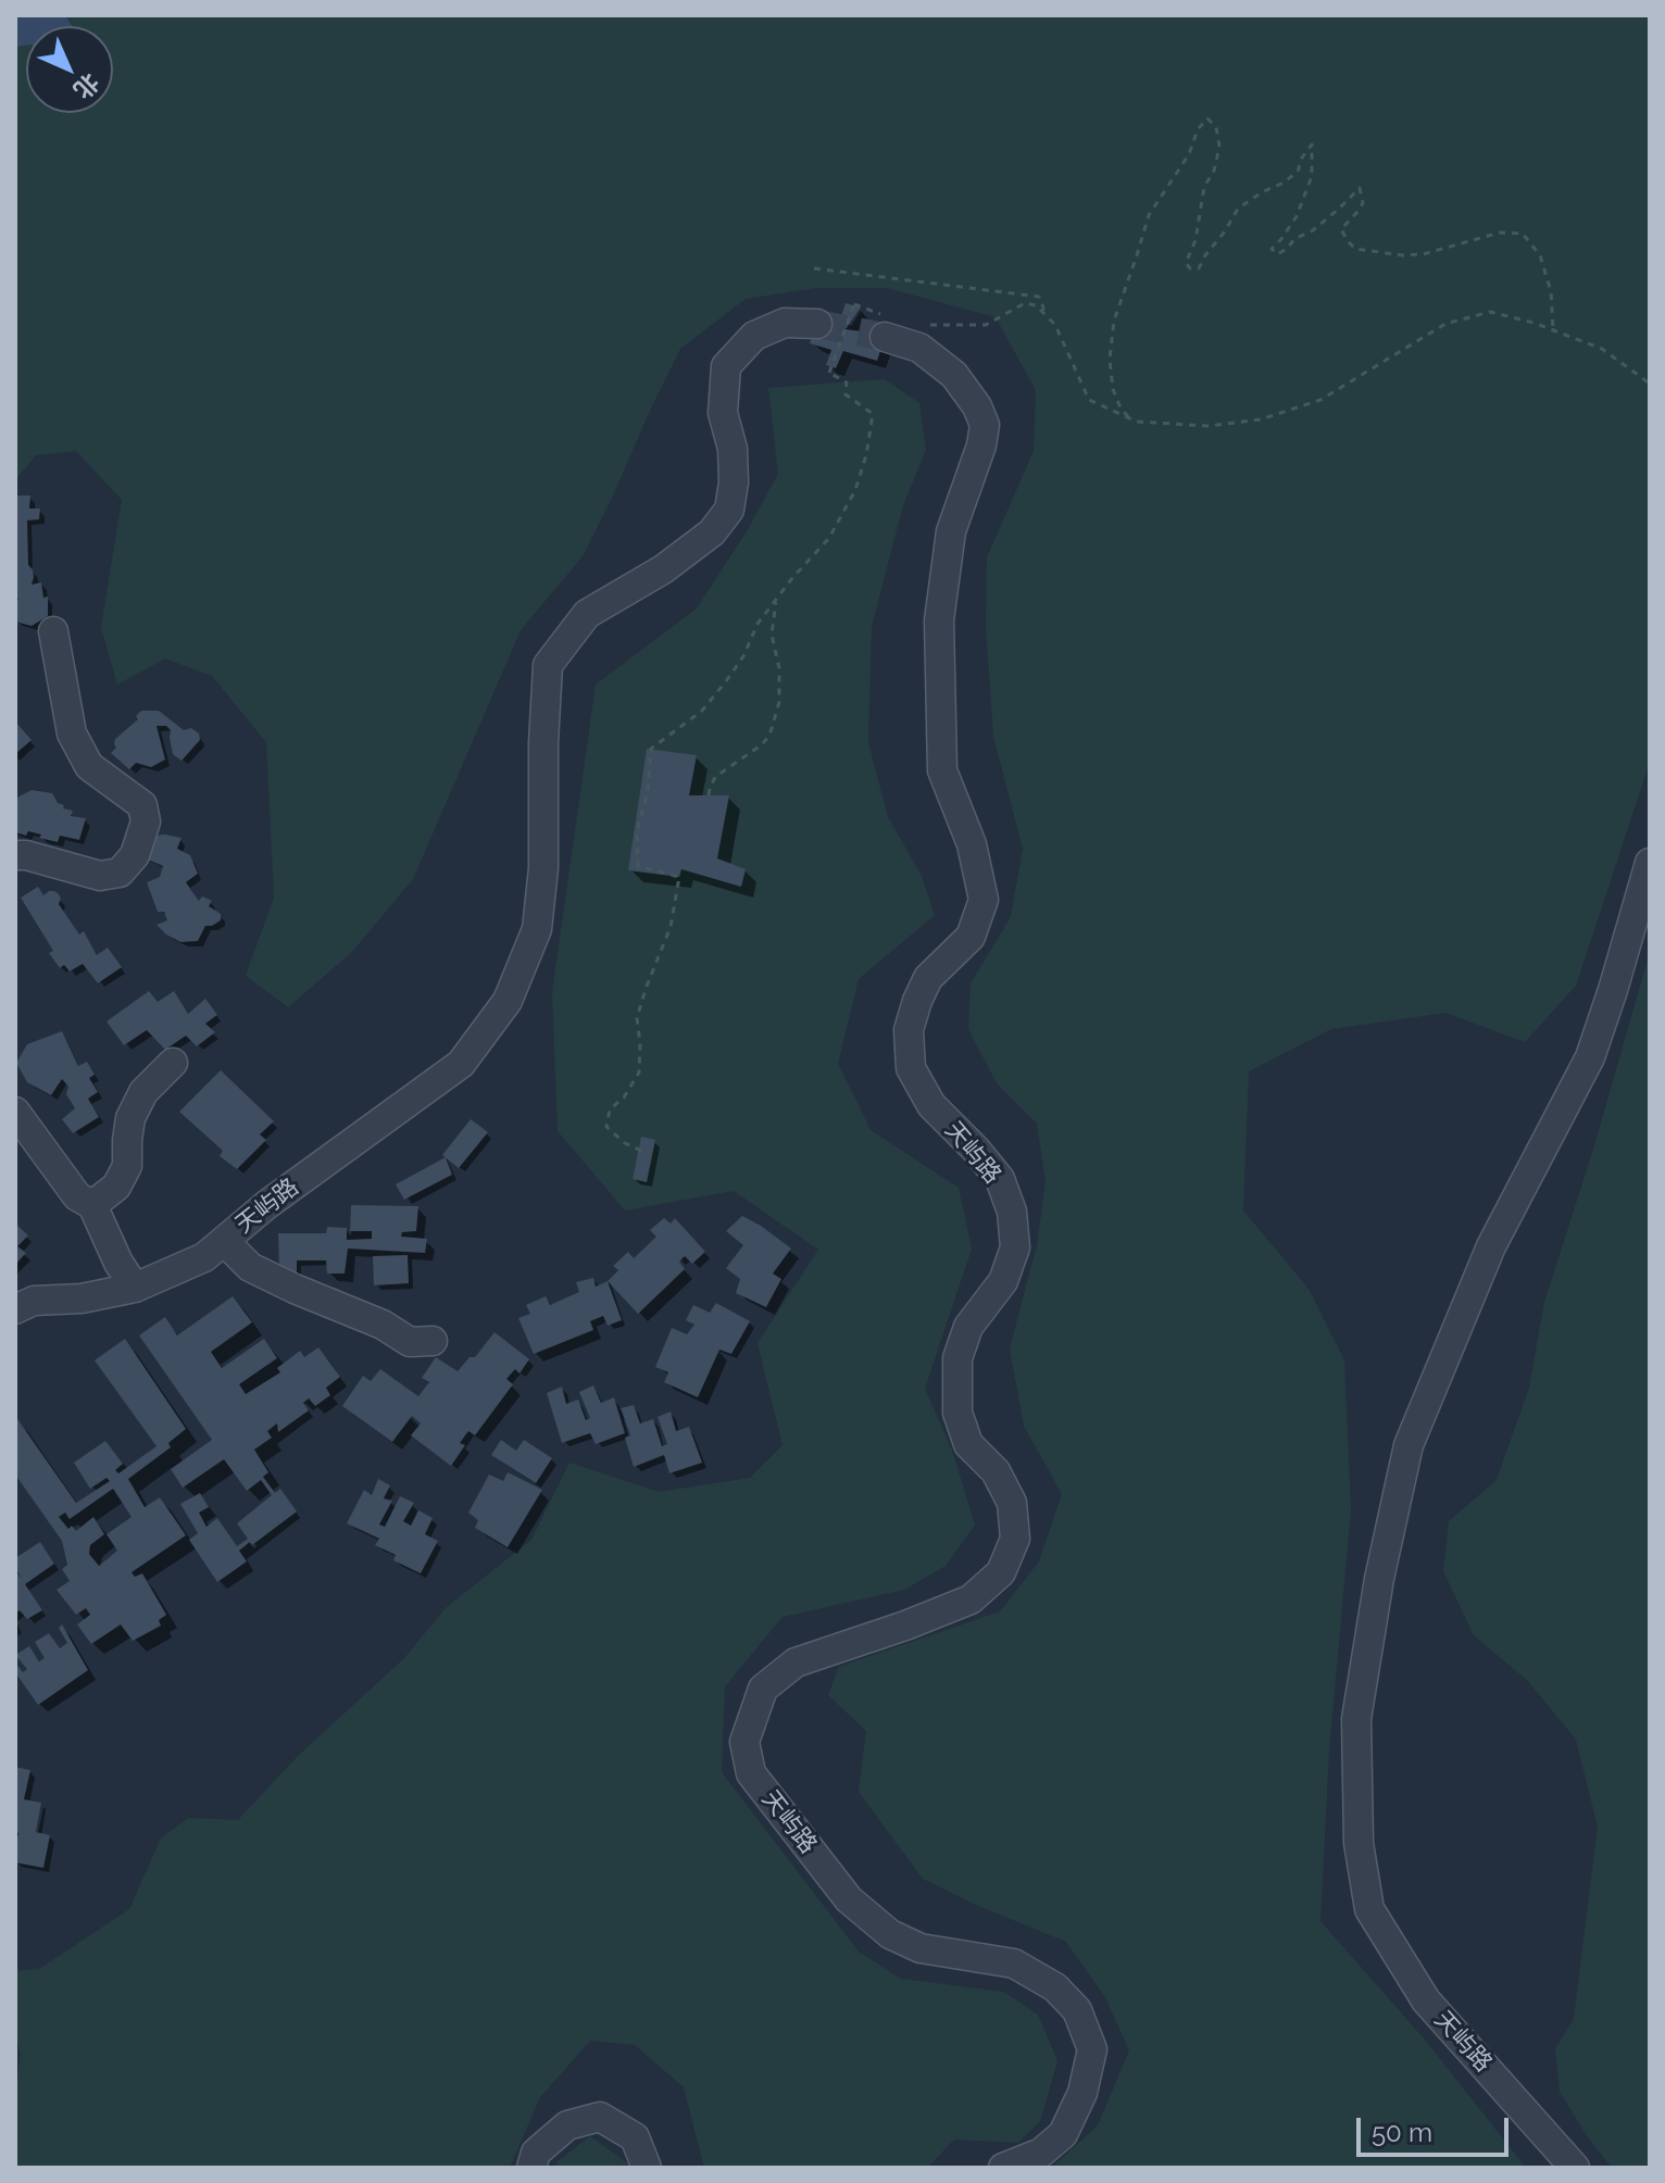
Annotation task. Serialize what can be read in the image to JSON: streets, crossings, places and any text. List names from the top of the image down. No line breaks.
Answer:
{"streets":{"street":["天屿路"]},"scale_bar":"50 m","north":"bottom right"}
